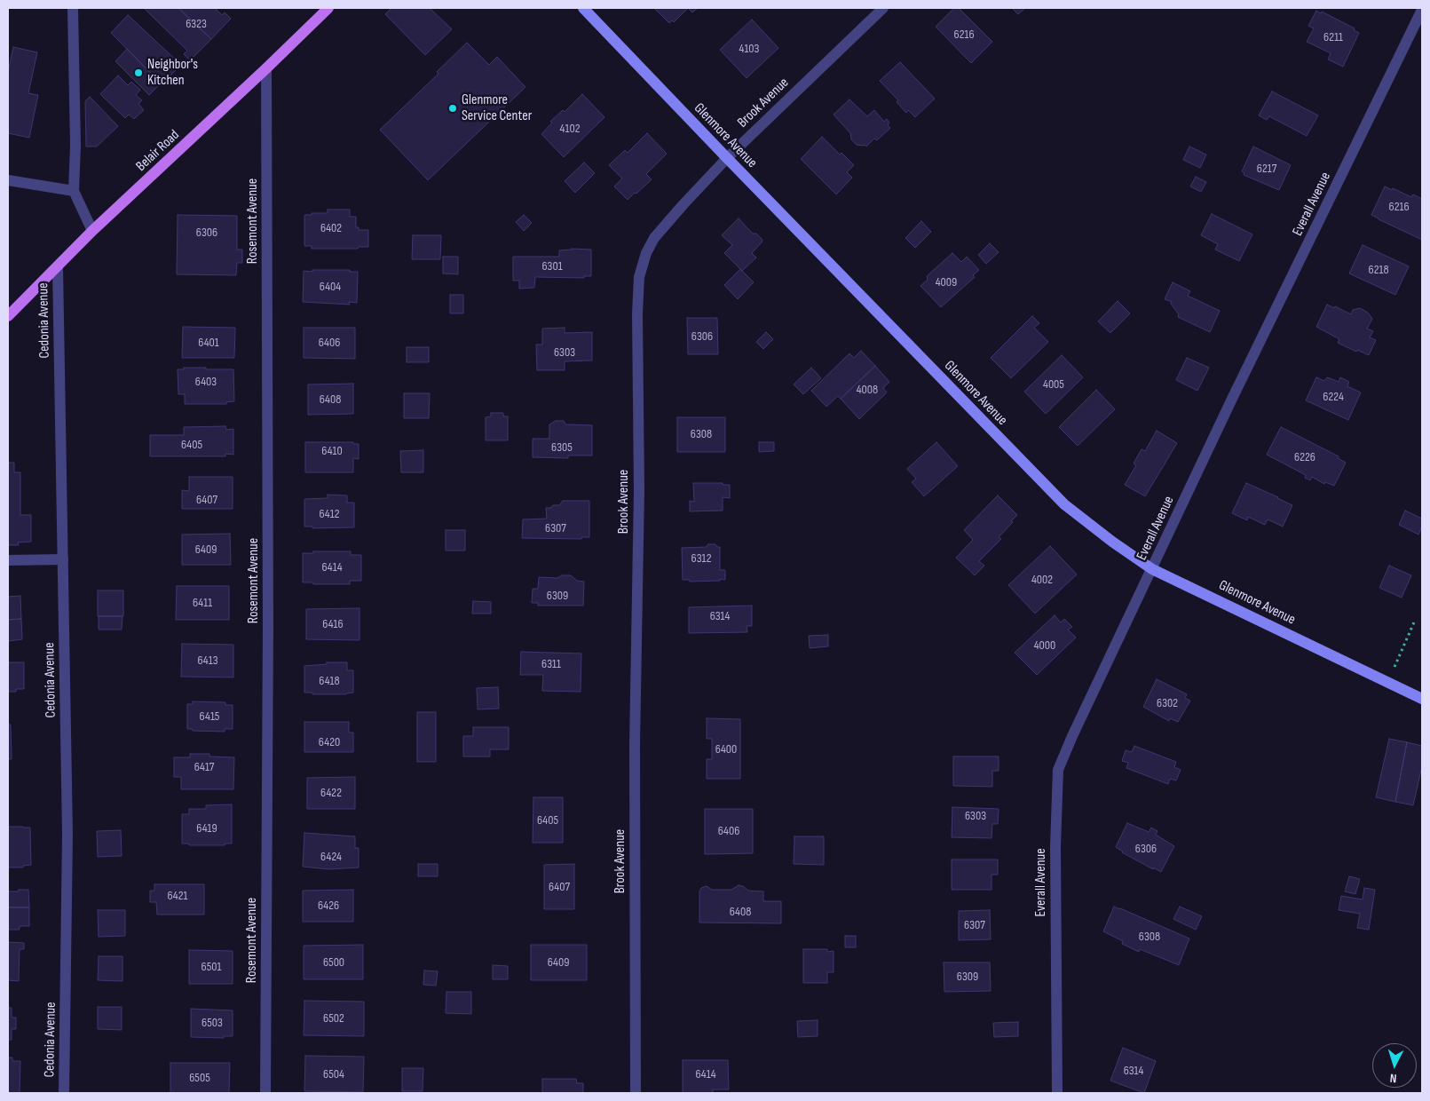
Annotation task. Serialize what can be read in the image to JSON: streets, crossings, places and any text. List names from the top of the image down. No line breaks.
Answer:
{"streets":{"main road":["Belair Road"],"street":["Brook Avenue","Glenmore Avenue","Everall Avenue","Rosemont Avenue","Cedonia Avenue"]},"crossings":[["Brook Avenue","Glenmore Avenue"],["Glenmore Avenue","Everall Avenue"],["Belair Road","Rosemont Avenue"],["Belair Road","Cedonia Avenue"]],"places":["Neighbor's Kitchen","Glenmore Service Center"],"house_numbers":["6323","6216","6211","4103","4102","6217","6216","6402","6306","6301","6218","4009","6404","6306","6401","6406","6303","6403","4005","4008","6224","6408","6308","6405","6305","6410","6226","6407","6412","6307","6409","6312","6414","4002","6309","6411","6314","6416","4000","6413","6311","6418","6302","6415","6420","6400","6417","6422","6303","6405","6419","6406","6306","6424","6407","6421","6426","6408","6307","6308","6500","6409","6501","6309","6502","6503","6314","6504","6414","6505"],"north":"bottom"}
